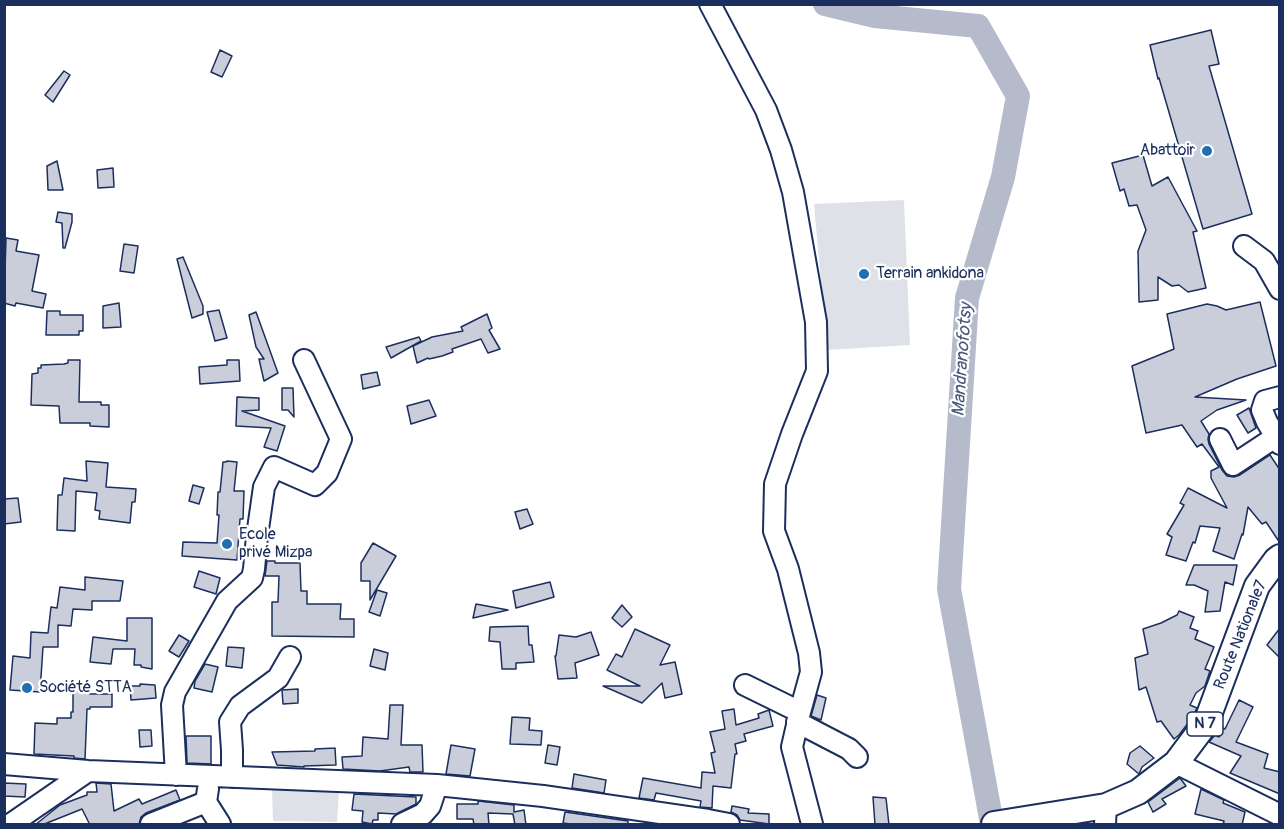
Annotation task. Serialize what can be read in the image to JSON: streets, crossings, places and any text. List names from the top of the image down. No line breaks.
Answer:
{"streets":{"main road":["Route Nationale7","N 7"]},"water":["Mandranofotsy"],"places":["Abattoir","Terrain ankidona","Ecole privé Mizpa","Société STTA"]}
